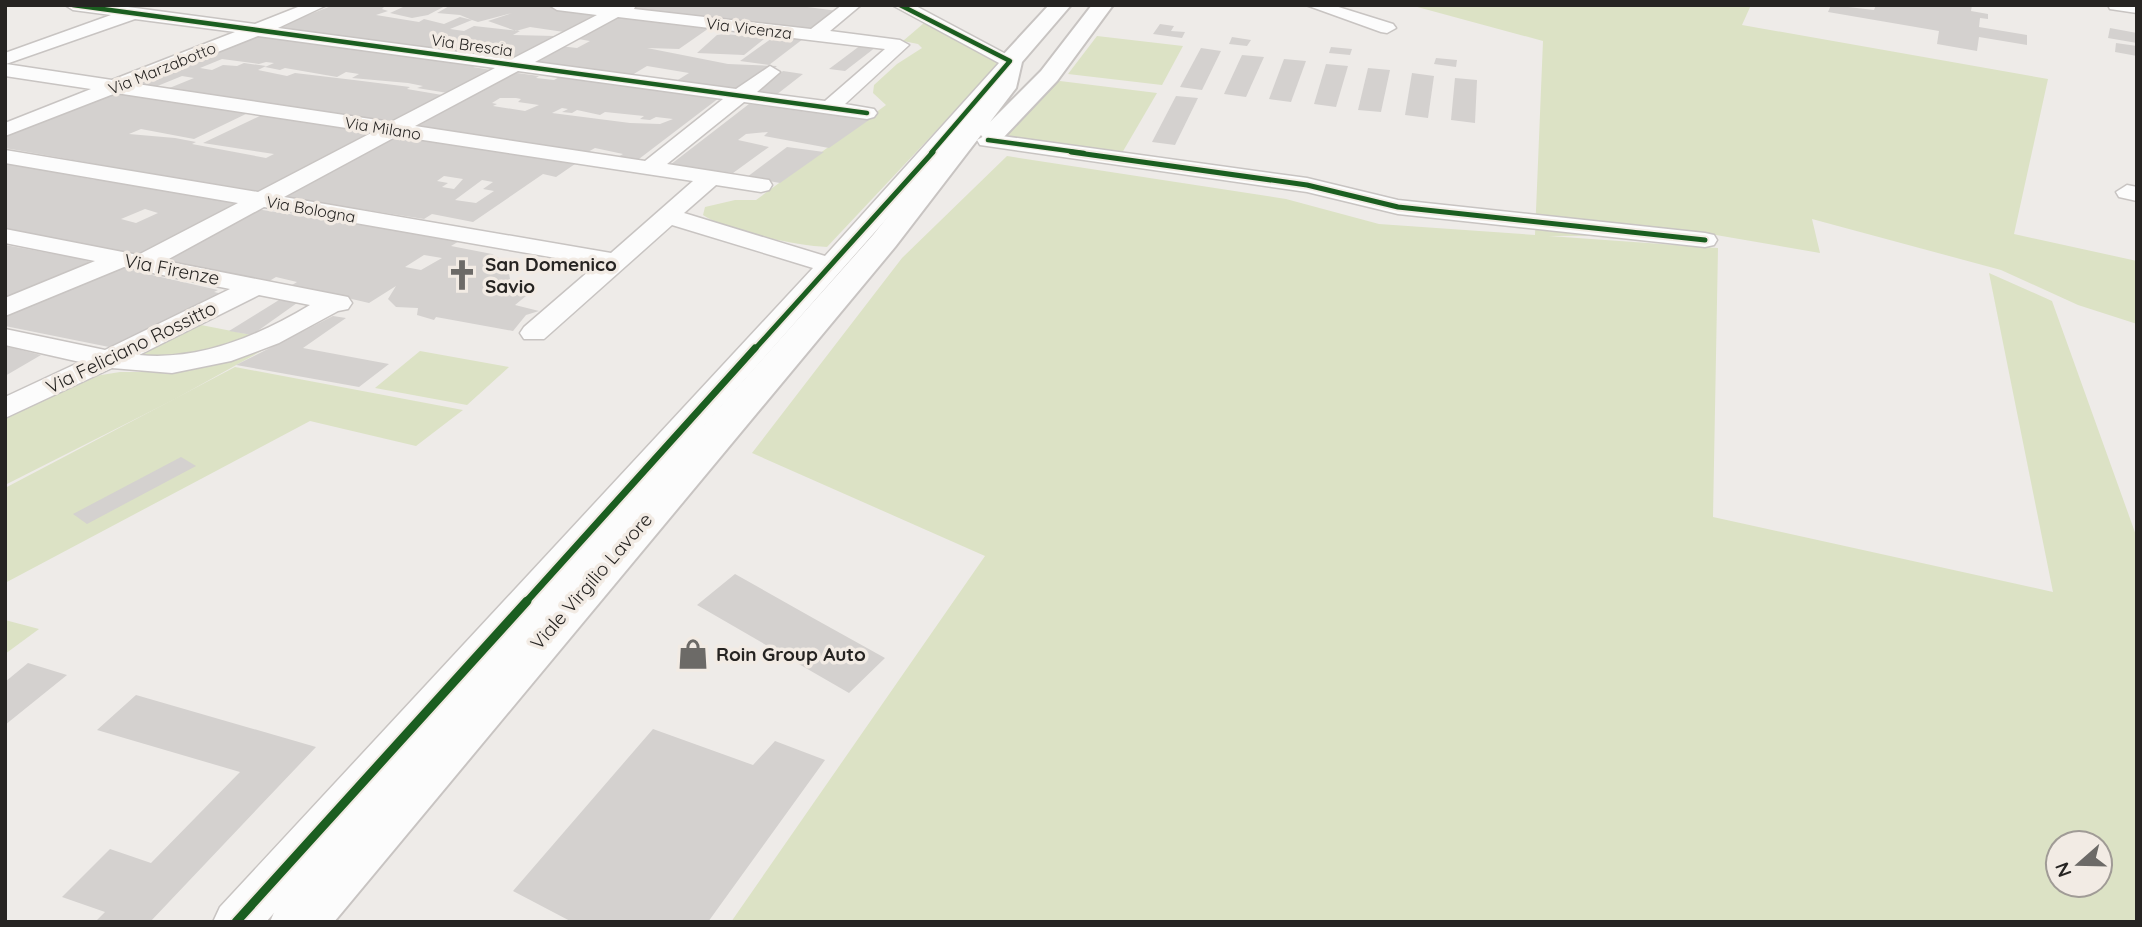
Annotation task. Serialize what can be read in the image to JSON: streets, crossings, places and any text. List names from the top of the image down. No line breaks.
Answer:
{"streets":{"street":["Via Vicenza","Via Brescia","Via Marzabotto","Via Milano","Via Bologna","Via Firenze","Via Feliciano Rossitto","Viale Virgilio Lavore"]},"crossings":[["Via Vicenza","Via Brescia"],["Via Brescia","Via Marzabotto"],["Via Marzabotto","Via Milano"],["Via Firenze","Via Feliciano Rossitto"]],"places":{"church":["San Domenico Savio"],"shop":["Roin Group Auto"]},"north":"left"}
